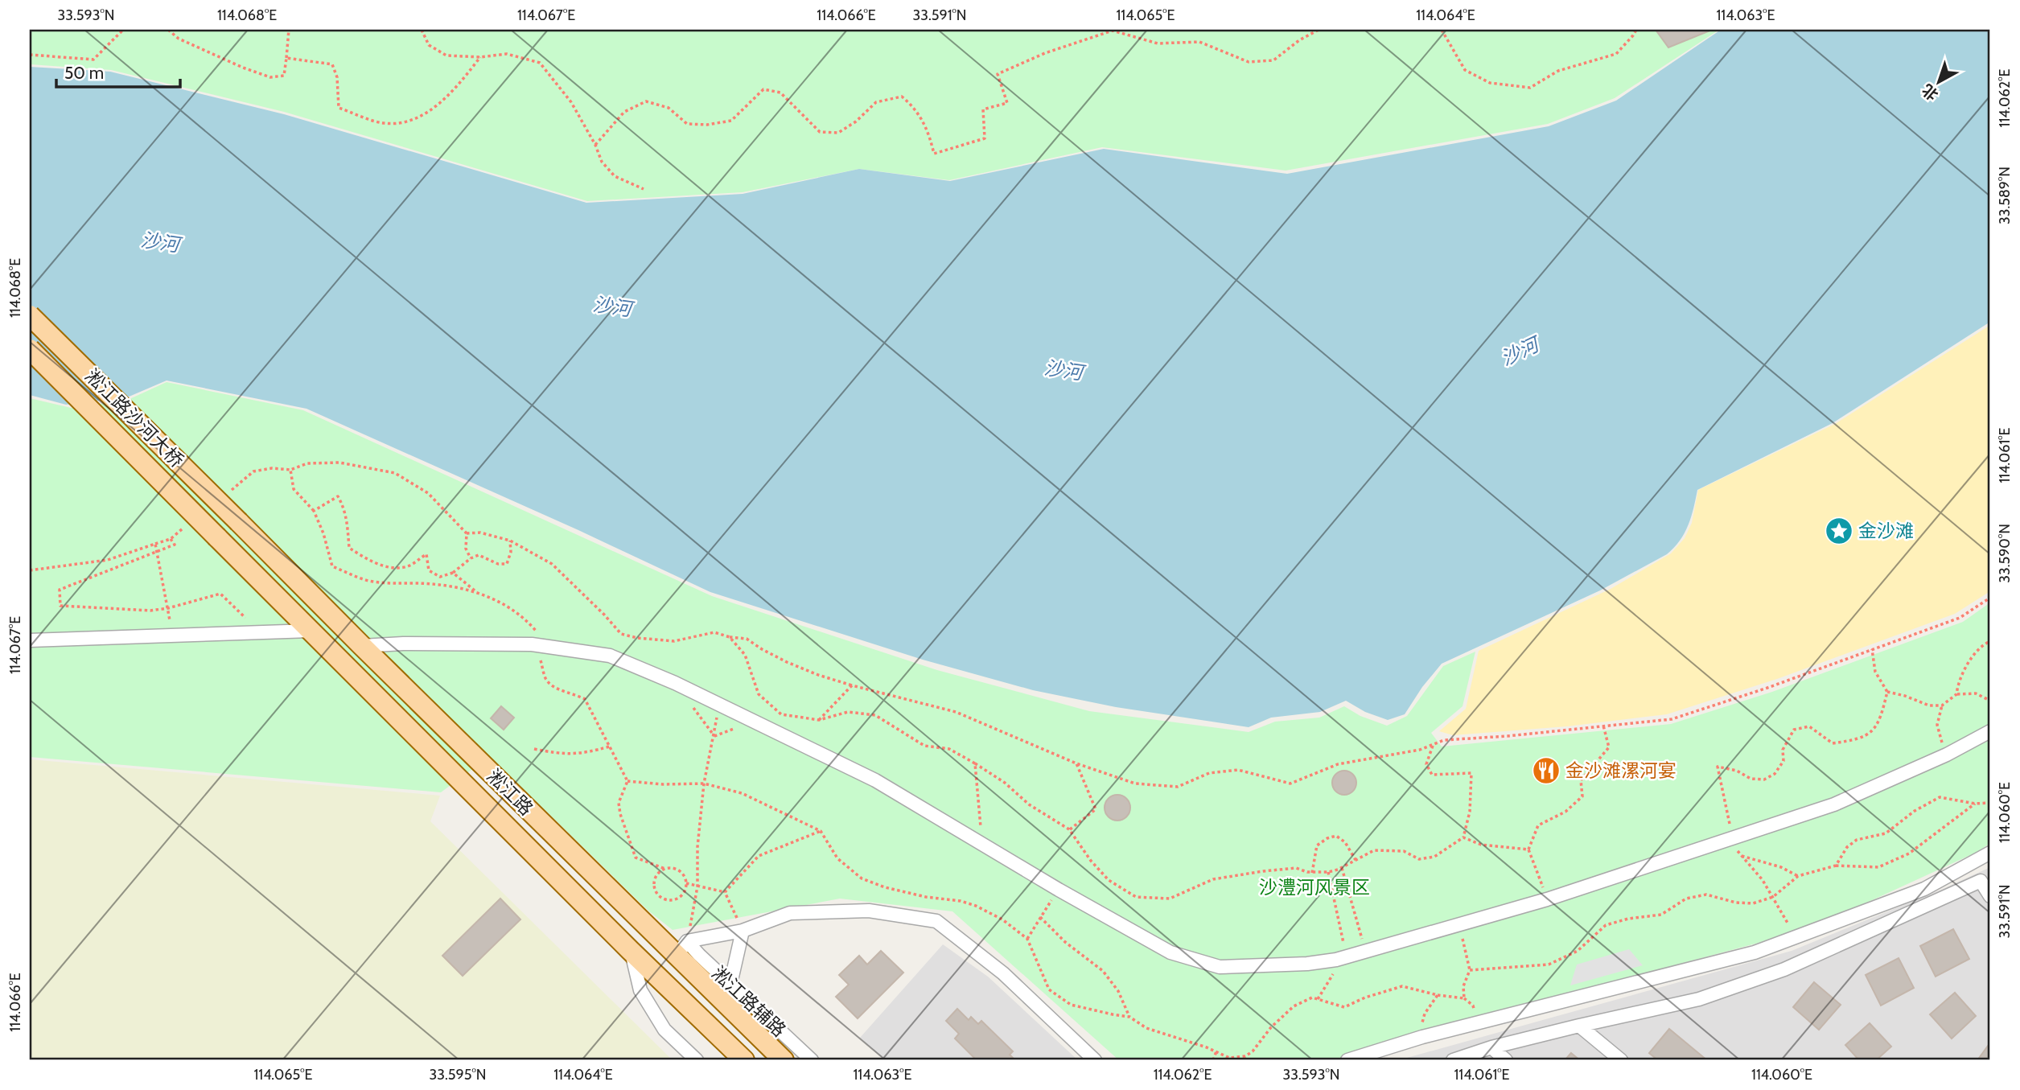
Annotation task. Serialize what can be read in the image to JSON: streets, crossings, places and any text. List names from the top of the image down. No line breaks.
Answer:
{"streets":{"main road":["淞江路沙河大桥","淞江路"],"street":["淞江路辅路"]},"crossings":[["淞江路沙河大桥","淞江路"],["淞江路","淞江路辅路"]],"water":["沙河"],"parks":["沙澧河风景区"],"places":{"place":["金沙滩"],"restaurant":["金沙滩漯河宴"]},"scale_bar":"50 m","north":"bottom left","coordinates":["33.593°N","114.068°E","114.067°E","114.066°E","33.591°N","114.065°E","114.064°E","114.063°E","114.062°E","33.589°N","114.061°E","33.590°N","114.060°E","33.595°N"]}
